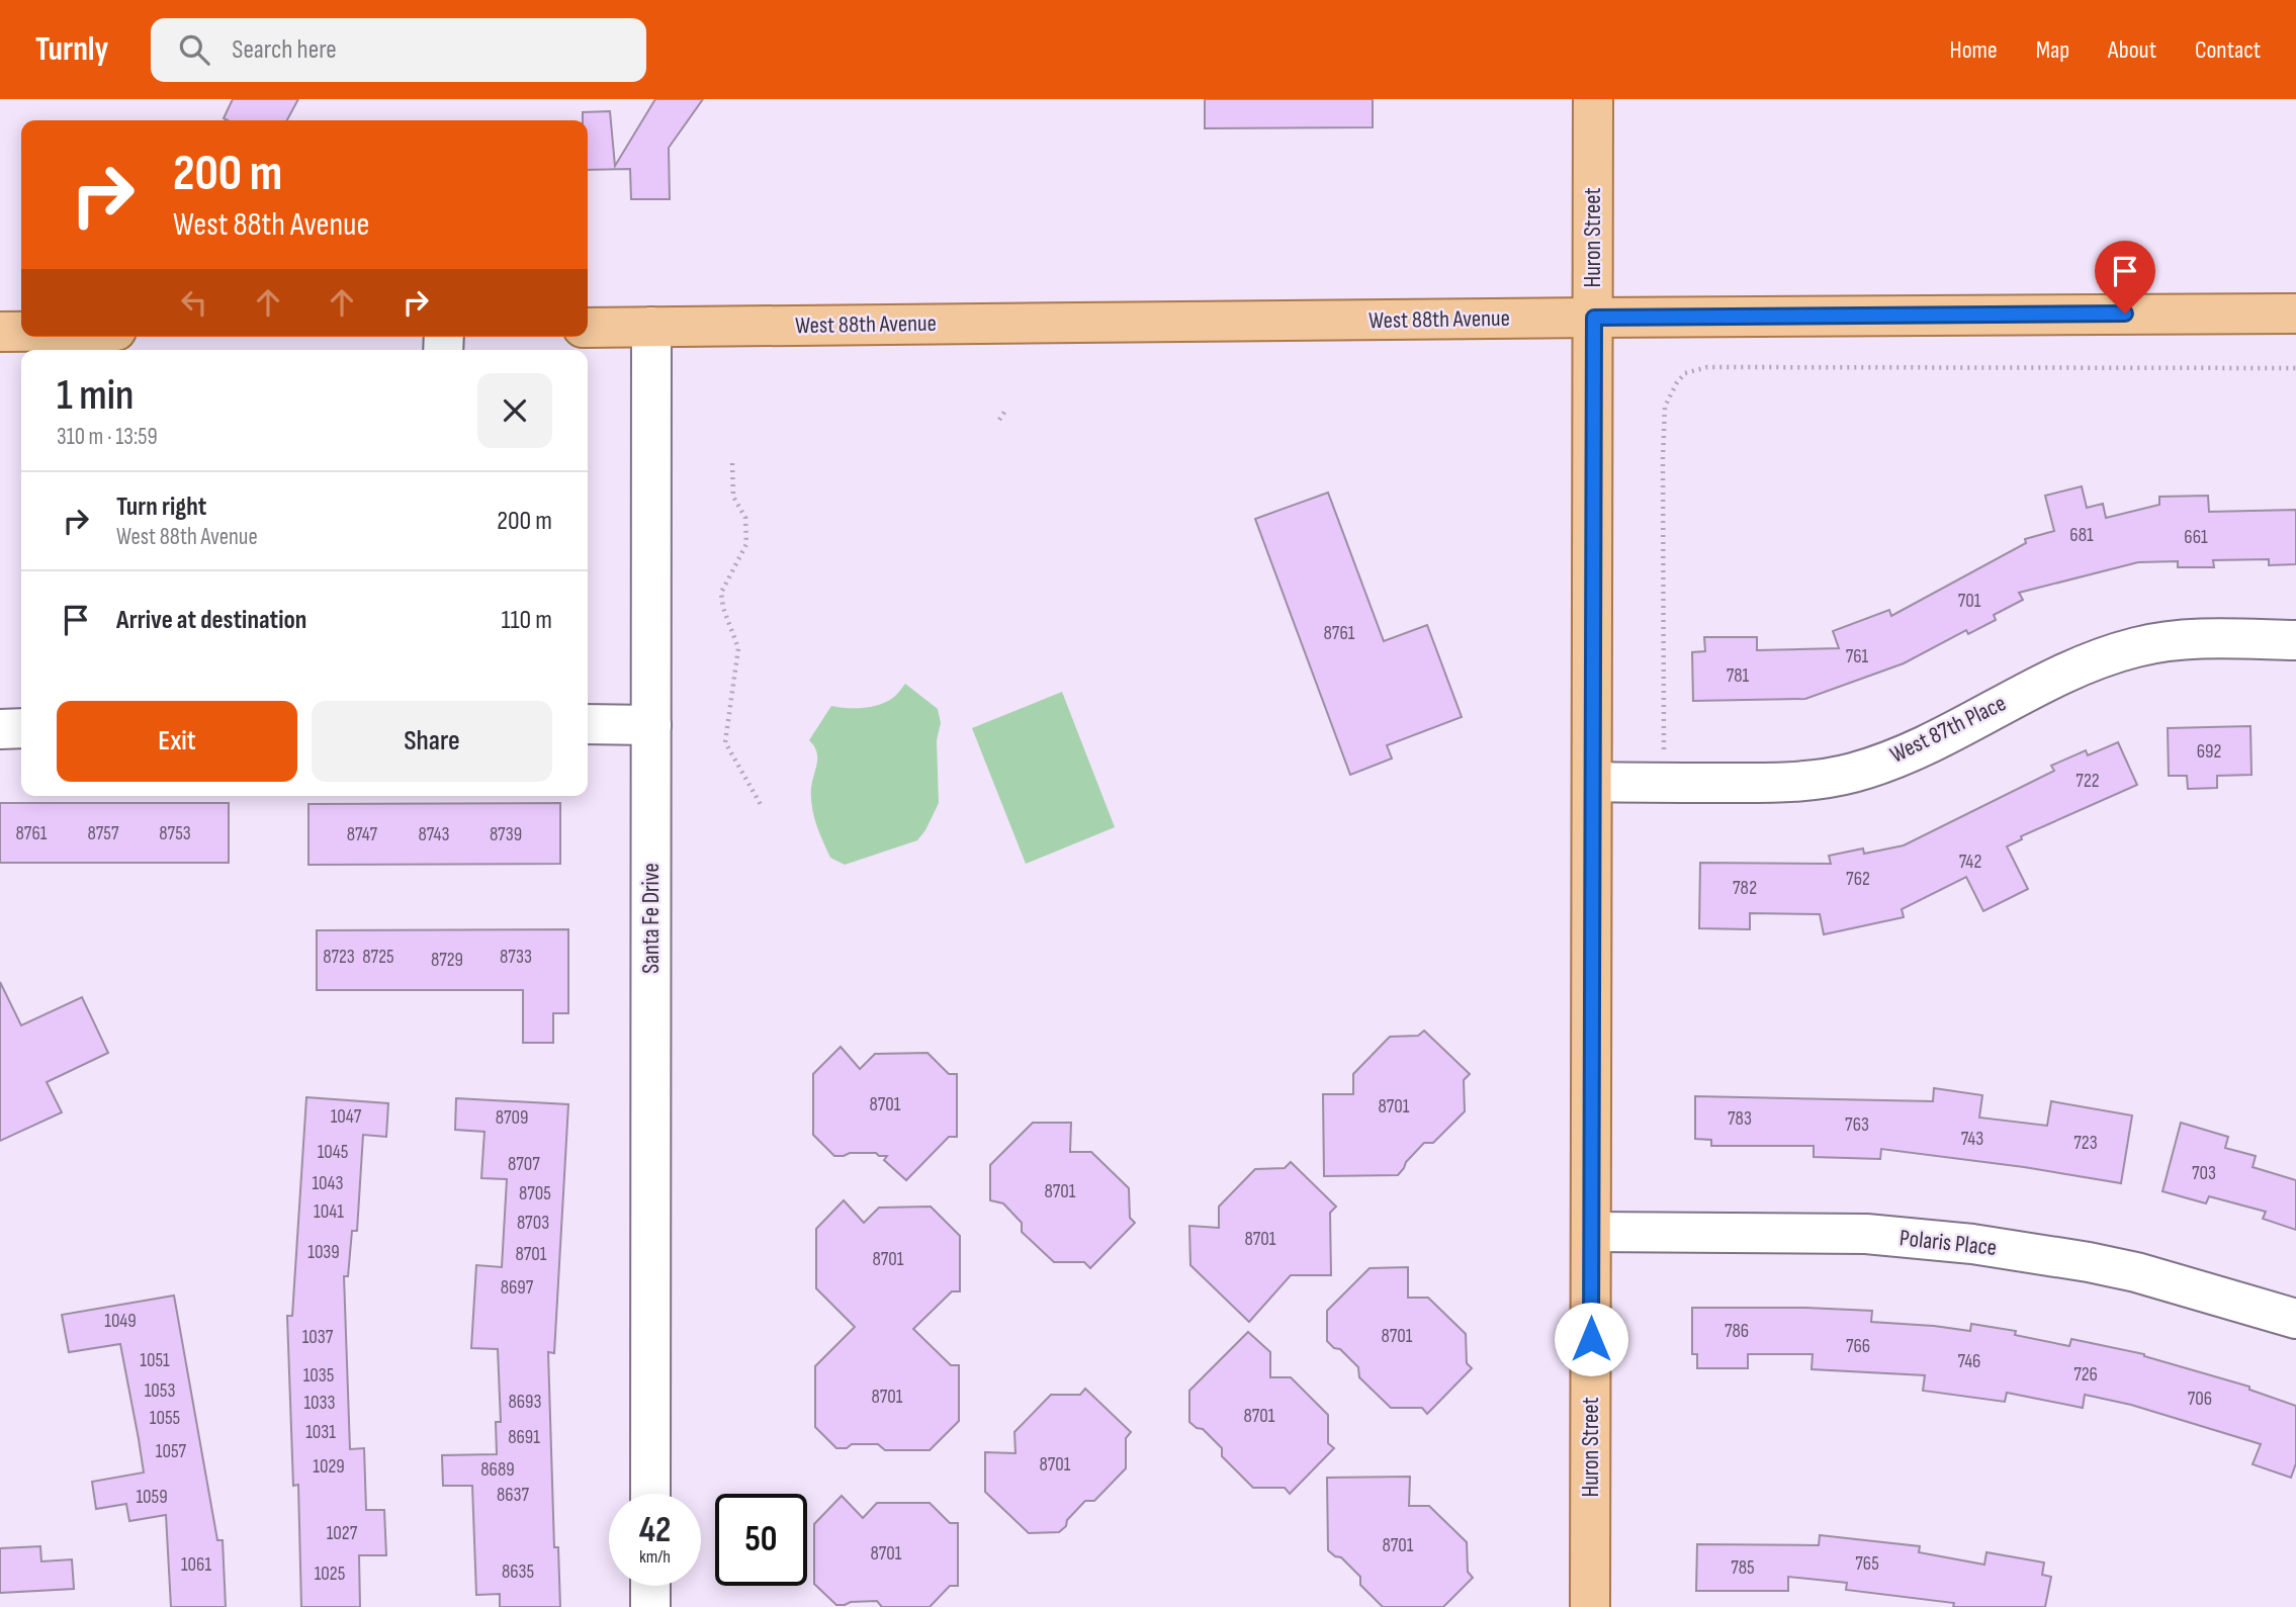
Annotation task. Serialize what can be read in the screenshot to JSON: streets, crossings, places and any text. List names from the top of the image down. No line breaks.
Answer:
{"streets":{"main road":["Huron Street","West 88th Avenue"],"street":["West 87th Place","Santa Fe Drive","Polaris Place"]},"crossings":[["Huron Street","West 88th Avenue"],["Huron Street","West 87th Place"],["Huron Street","Polaris Place"],["West 88th Avenue","Santa Fe Drive"]],"house_numbers":["681","661","701","8761","761","781","692","722","8761","8757","8753","8747","8743","8739","742","762","782","8723","8725","8733","8729","8701","8701","1047","8709","783","763","743","723","1045","8707","703","1043","8701","8705","1041","8703","8701","1039","8701","8701","8697","1049","786","8701","1037","766","1051","746","726","1035","1053","8701","706","8693","1033","8701","1055","1031","8691","1057","8701","1029","8689","8637","1059","1027","8701","8701","765","1061","785","8635","1025"],"page":{"header":"Turnly","search":"Search here","nav":["Home","Map","About","Contact"],"turn":["200 m","West 88th Avenue"],"heading":["1 min","310 m · 13:59"],"list":[{"name":"Turn right","note":"West 88th Avenue","value":"200 m"},{"name":"Arrive at destination","value":"110 m"}],"buttons":["Exit","Share"],"speed":"42 km/h","limit":"50"}}
